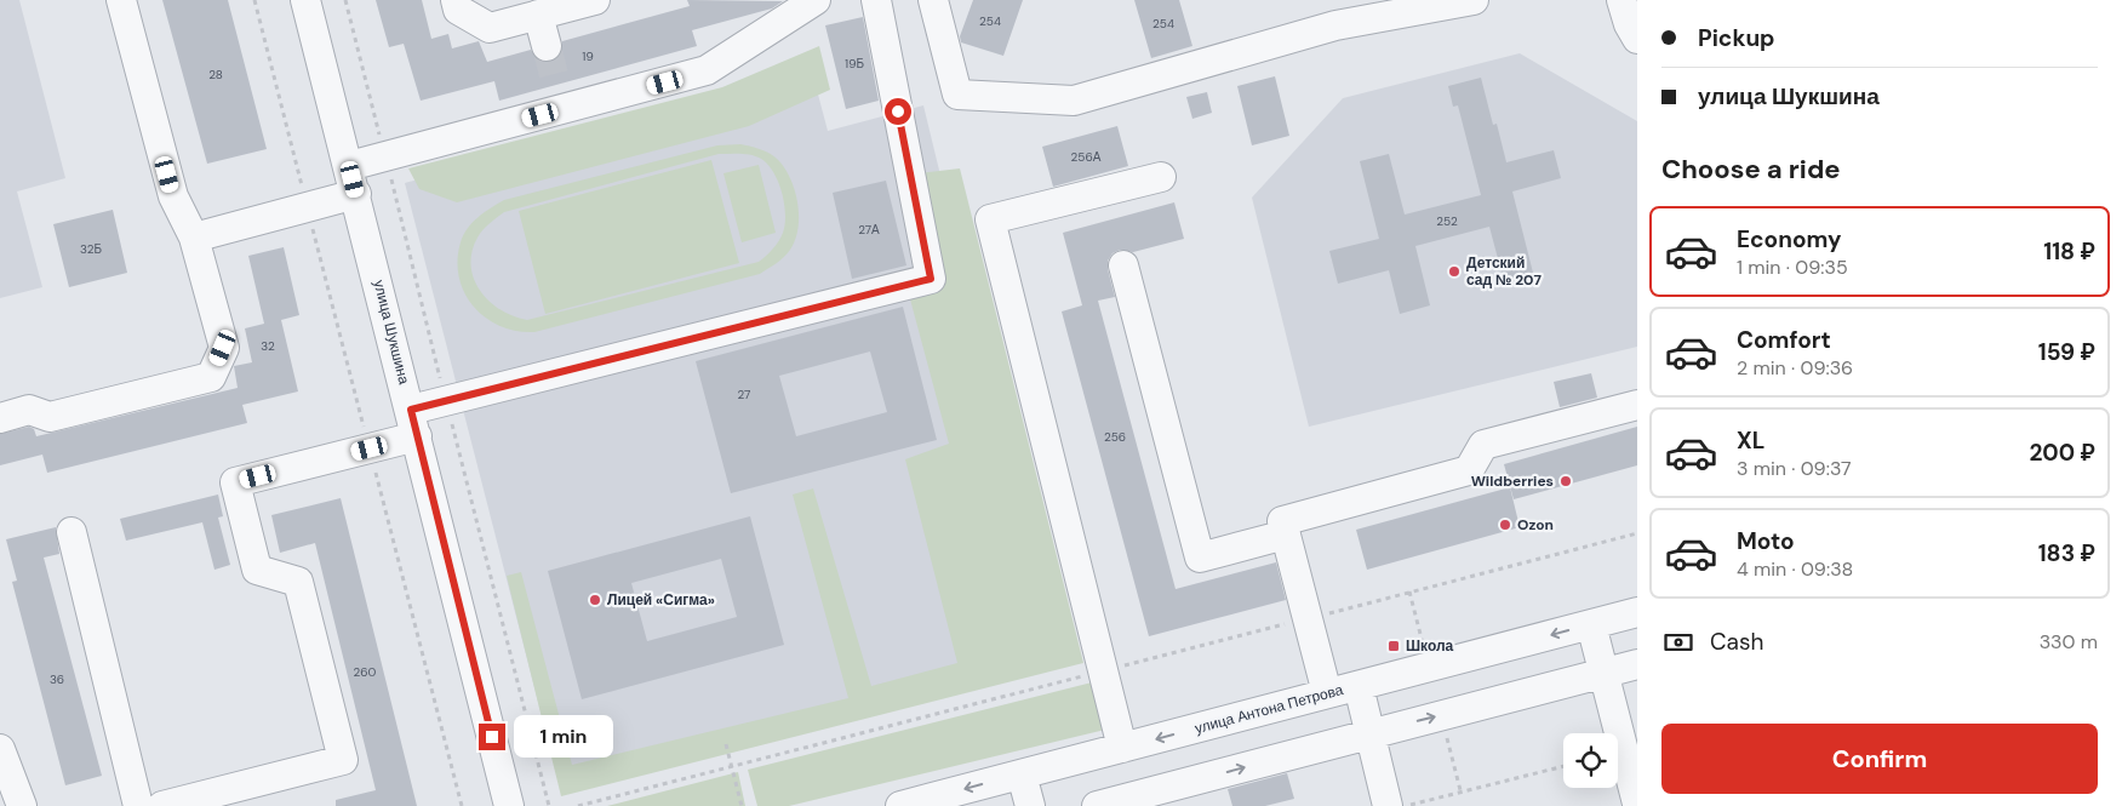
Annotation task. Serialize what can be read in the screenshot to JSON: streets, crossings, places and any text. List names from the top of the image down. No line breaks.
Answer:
{"streets":{"street":["улица Шукшина","улица Антона Петрова"]},"places":{"other":["Детский сад № 207","Wildberries","Ozon","Лицей «Сигма»"],"transit":["Школа"]},"house_numbers":["254","254","19","19Б","28","256А","252","27А","32Б","32","27","256","260","36"],"page":{"banner":["Pickup","улица Шукшина"],"heading":"Choose a ride","list":[{"name":"Economy","note":"1 min · 09:35","value":"118 ₽"},{"name":"Comfort","note":"2 min · 09:36","value":"159 ₽"},{"name":"XL","note":"3 min · 09:37","value":"200 ₽"},{"name":"Moto","note":"4 min · 09:38","value":"183 ₽"}],"pay":["Cash","330 m"],"buttons":"Confirm","bubble":"1 min"}}
